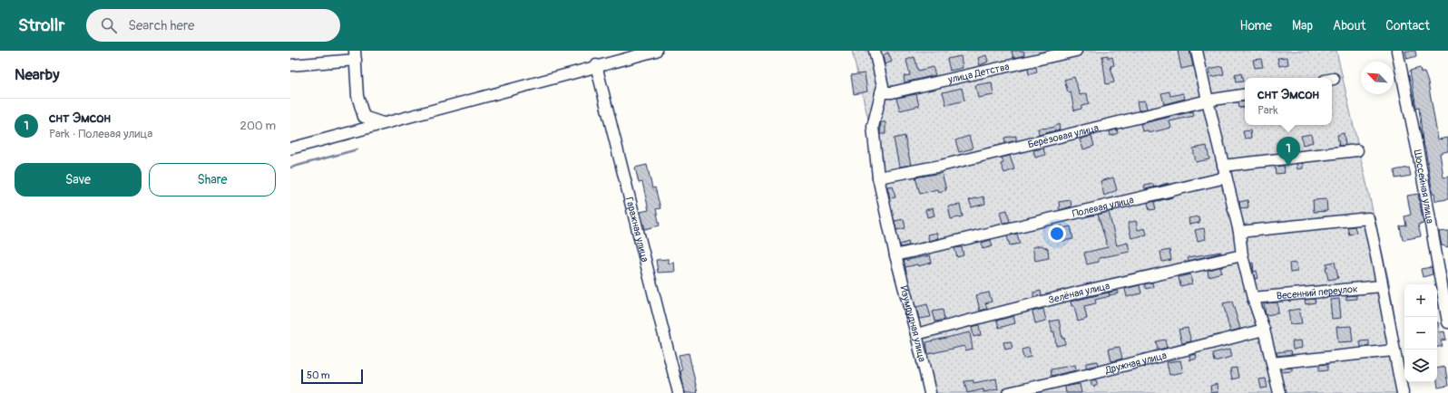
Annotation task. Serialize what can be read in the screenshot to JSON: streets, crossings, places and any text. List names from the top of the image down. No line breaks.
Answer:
{"streets":{"street":["улица Детства","Берёзовая улица","Шоссейная улица","Полевая улица","Гаражная улица","Зелёная улица","Весенний переулок","Изумрудная улица","Дружная улица"]},"crossings":[["улица Детства","Изумрудная улица"],["Берёзовая улица","Изумрудная улица"],["Полевая улица","Изумрудная улица"],["Зелёная улица","Изумрудная улица"]],"scale_bar":"50 m","north":"top left","page":{"header":"Strollr","search":"Search here","nav":["Home","Map","About","Contact"],"heading":"Nearby","popup":["снт Эмсон","Park"],"list":[{"mark":"1","name":"снт Эмсон","note":"Park · Полевая улица","value":"200 m"}],"pins":"1","buttons":["Save","Share"],"map_buttons":["+","−"],"scale":"50 m"}}
